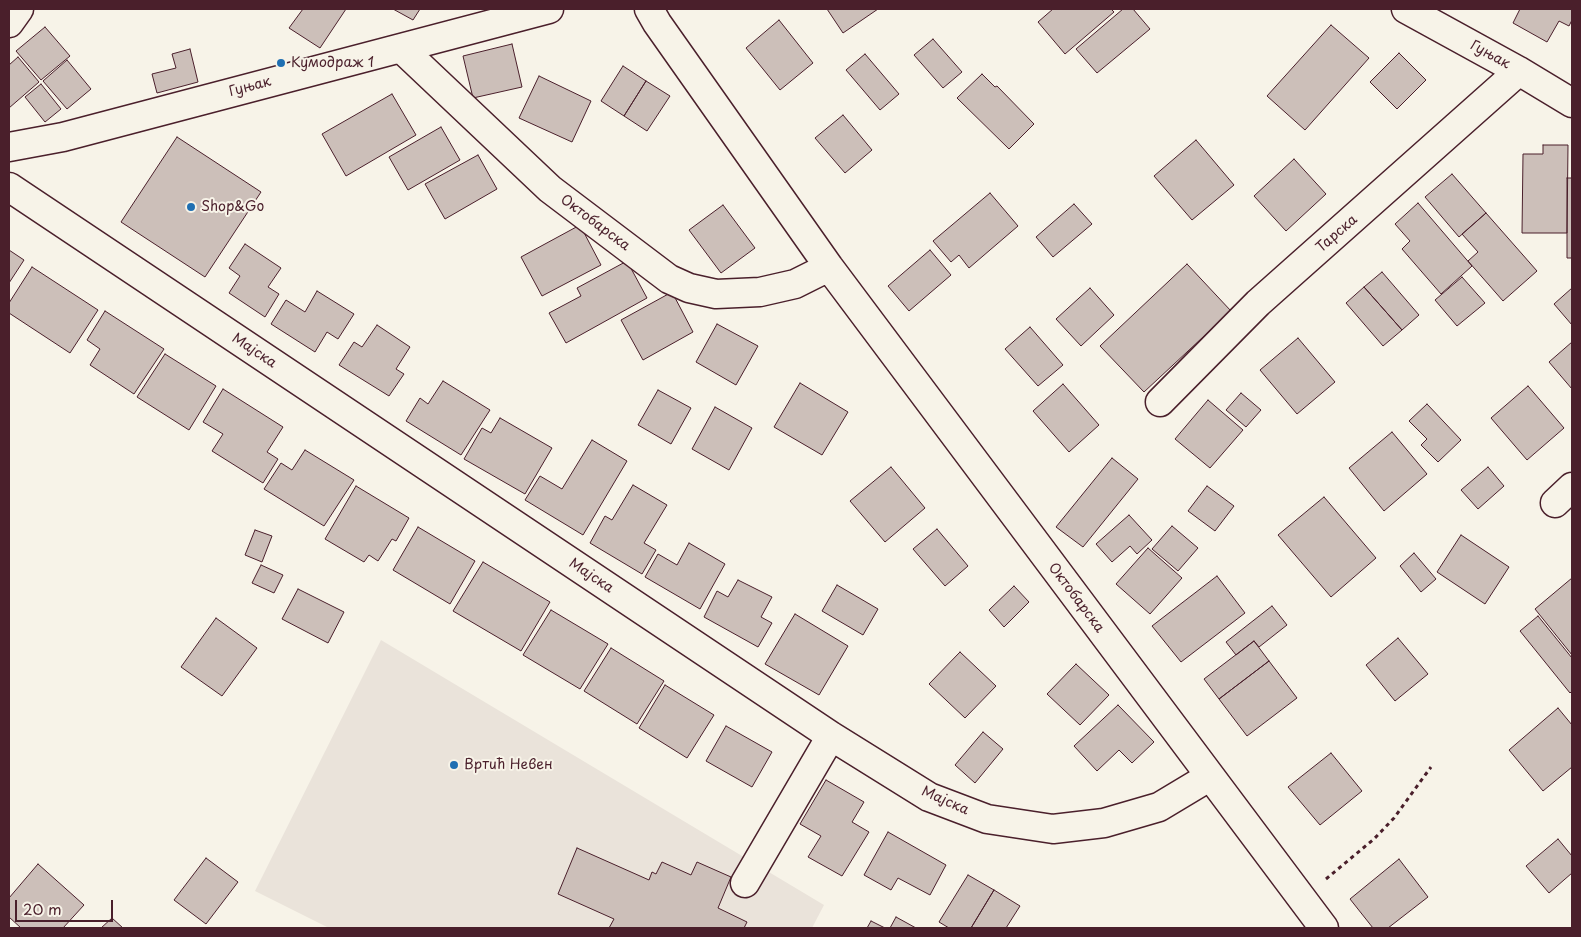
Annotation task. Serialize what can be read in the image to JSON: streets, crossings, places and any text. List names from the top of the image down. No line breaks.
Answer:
{"streets":{"street":["Гуњак","Октобарска","Тарска","Мајска"]},"crossings":[["Гуњак","Октобарска"],["Гуњак","Тарска"],["Октобарска","Мајска"]],"places":["Кумодраж 1","Shop&Go","Вртић Невен"],"scale_bar":"20 m"}
